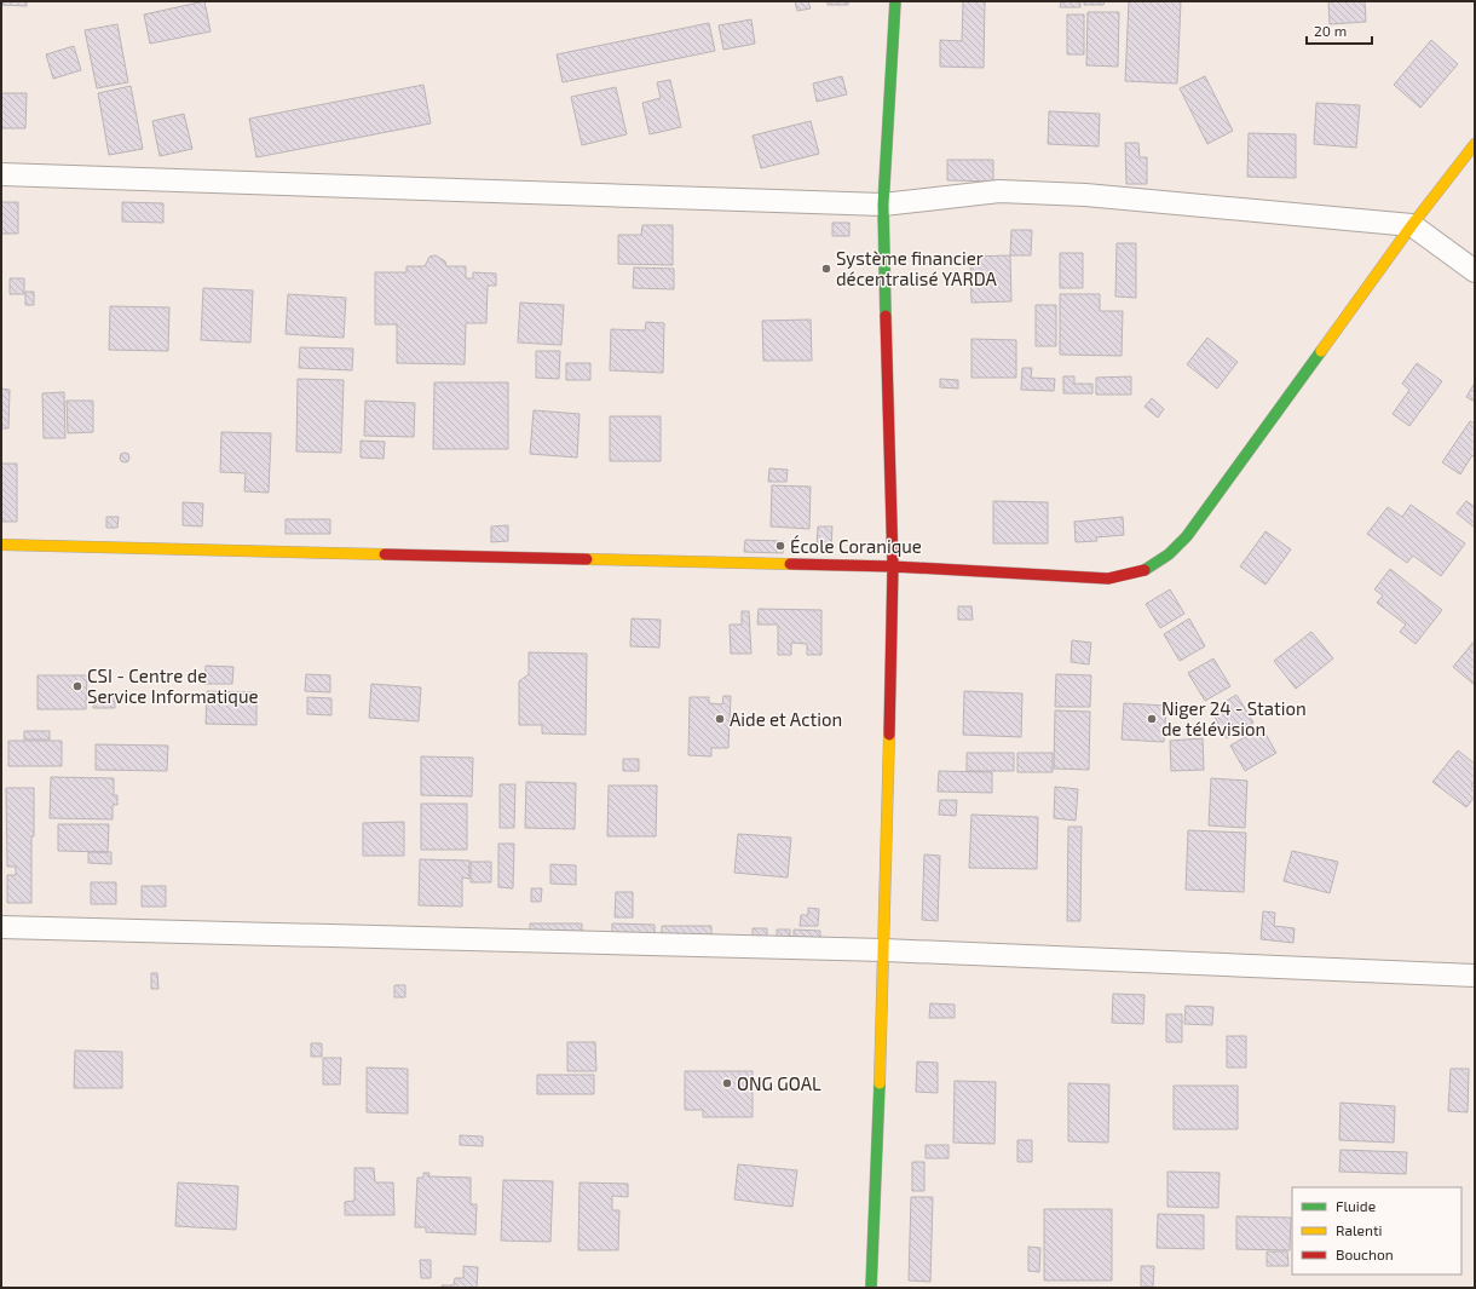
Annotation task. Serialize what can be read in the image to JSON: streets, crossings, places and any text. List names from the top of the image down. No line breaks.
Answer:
{"places":["Système financier décentralisé YARDA","École Coranique","CSI - Centre de Service Informatique","Aide et Action","Niger 24 - Station de télévision","ONG GOAL"],"legend":["Fluide","Ralenti","Bouchon"],"scale_bar":"20 m"}
